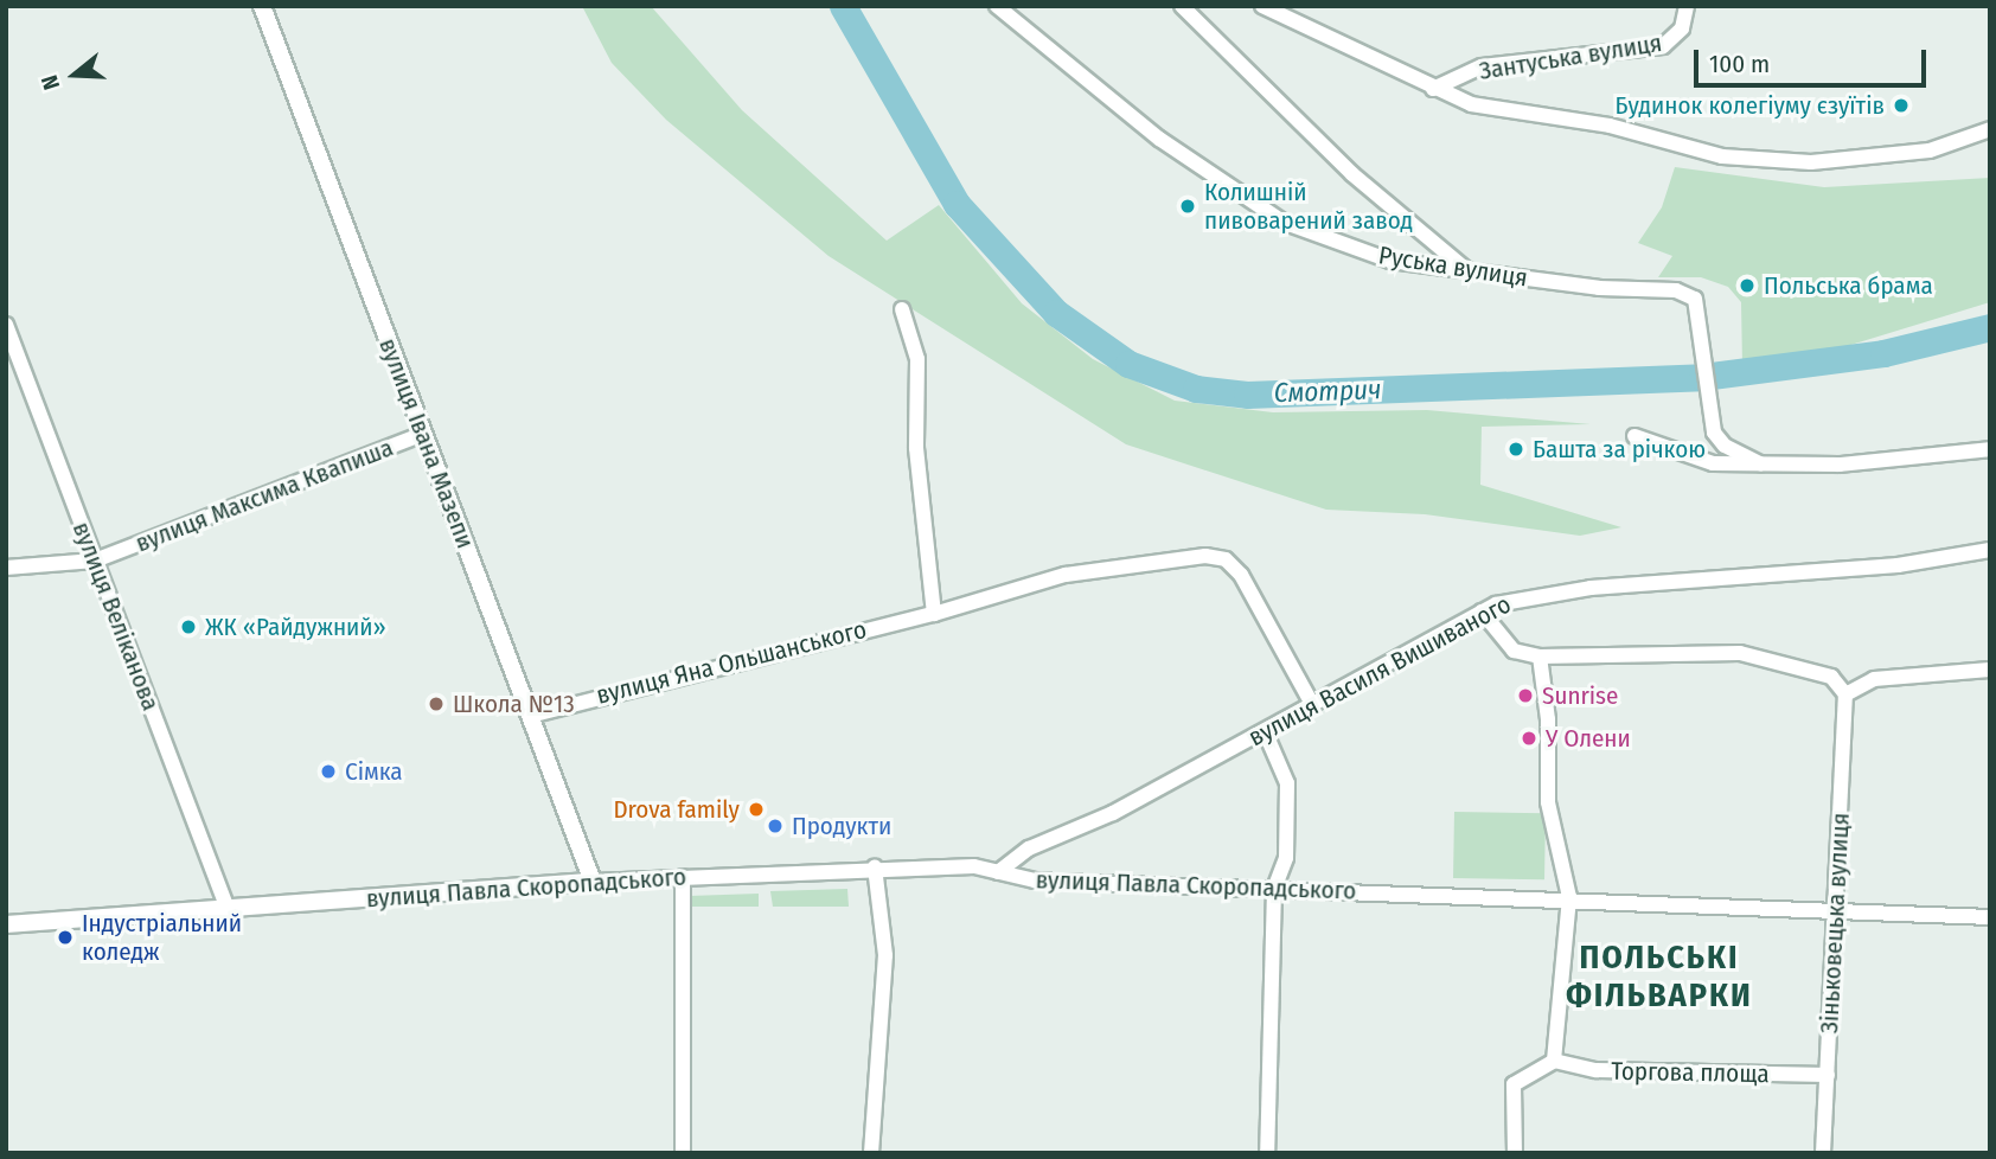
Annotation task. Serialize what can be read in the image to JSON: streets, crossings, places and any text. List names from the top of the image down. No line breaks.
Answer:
{"streets":{"street":["Зантуська вулиця","Руська вулиця","вулиця Івана Мазепи","вулиця Максима Квапиша","вулиця Веліканова","вулиця Яна Ольшанського","вулиця Василя Вишиваного","вулиця Павла Скоропадського","Зіньковецька вулиця","Торгова площа"]},"crossings":[["вулиця Івана Мазепи","вулиця Максима Квапиша"],["вулиця Івана Мазепи","вулиця Яна Ольшанського"],["вулиця Івана Мазепи","вулиця Павла Скоропадського"],["вулиця Максима Квапиша","вулиця Веліканова"],["вулиця Веліканова","вулиця Павла Скоропадського"],["вулиця Яна Ольшанського","вулиця Василя Вишиваного"],["вулиця Василя Вишиваного","вулиця Павла Скоропадського"],["вулиця Павла Скоропадського","Зіньковецька вулиця"],["Зіньковецька вулиця","Торгова площа"]],"districts":["ПОЛЬСЬКІ ФІЛЬВАРКИ"],"water":["Смотрич"],"places":["Будинок колегіуму єзуїтів","Колишній пивоварений завод","Польська брама","Башта за річкою","ЖК «Райдужний»","Sunrise","Школа №13","У Олени","Сімка","Drova family","Продукти","Індустріальний коледж"],"scale_bar":"100 m","north":"left"}
